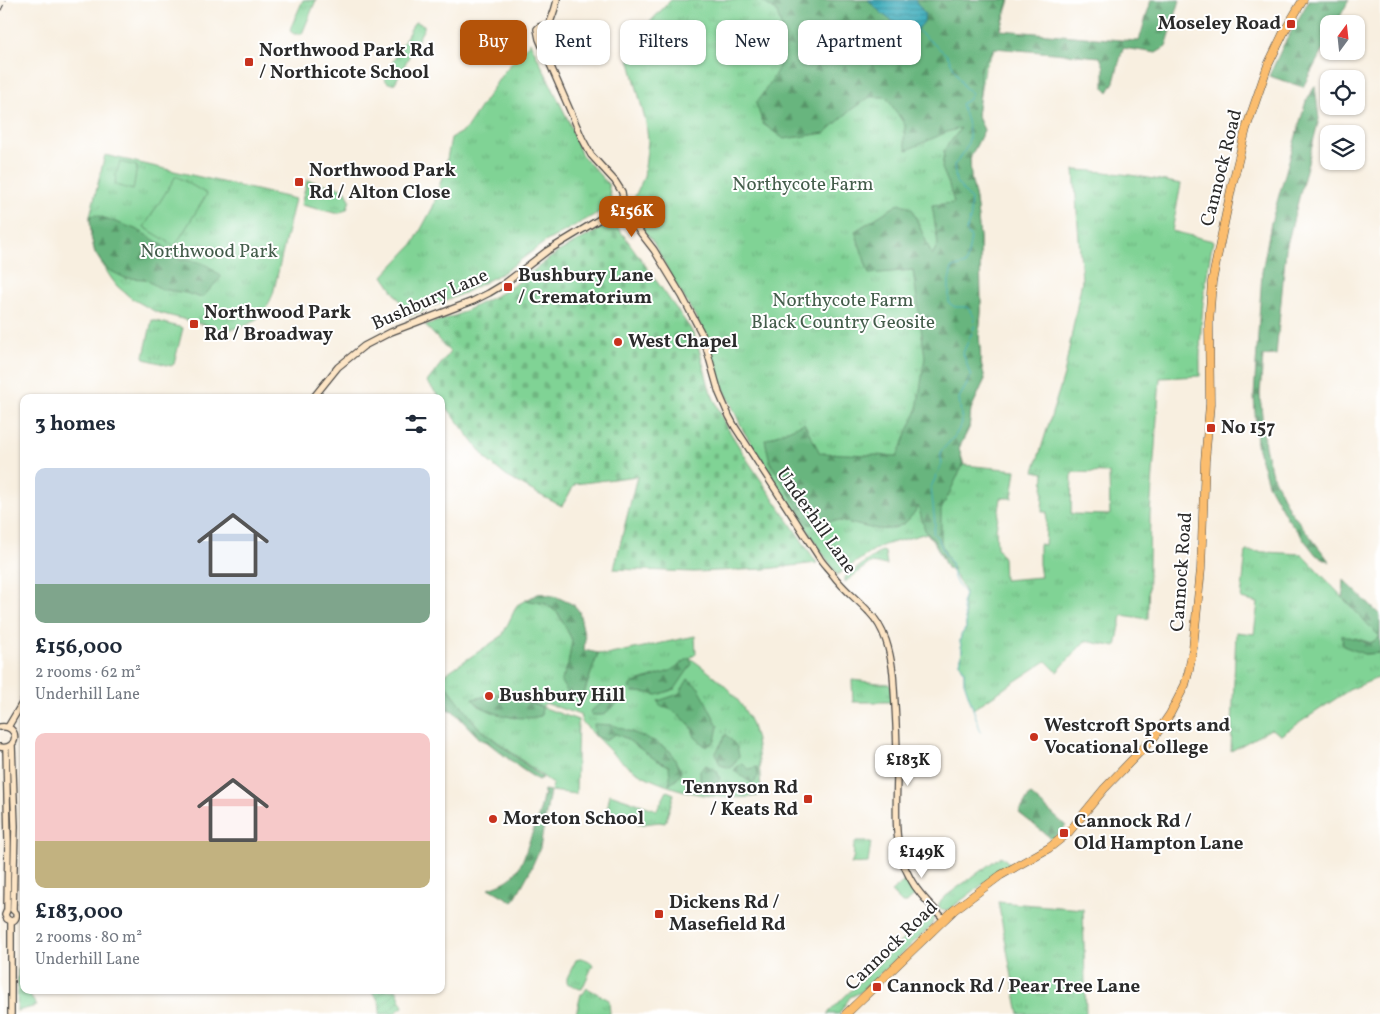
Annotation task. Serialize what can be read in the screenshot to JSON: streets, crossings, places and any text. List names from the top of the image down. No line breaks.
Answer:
{"streets":{"highway":["Cannock Road"],"street":["Bushbury Lane","Underhill Lane"]},"crossings":[["Cannock Road","Underhill Lane"],["Bushbury Lane","Underhill Lane"]],"parks":["Northycote Farm","Northwood Park","Northycote Farm Black Country Geosite"],"places":{"transit":["Moseley Road","Northwood Park Rd / Northicote School","Northwood Park Rd / Alton Close","Bushbury Lane / Crematorium","Northwood Park Rd / Broadway","No 157","Tennyson Rd / Keats Rd","Cannock Rd / Old Hampton Lane","Dickens Rd / Masefield Rd","Cannock Rd / Pear Tree Lane"],"other":["West Chapel","Bushbury Hill","Westcroft Sports and Vocational College","Moreton School"]},"north":"top","page":{"chip":["Buy","Rent","Filters","New","Apartment"],"price":["£156K","£183K","£149K"],"heading":"3 homes","list":[{"name":"£156,000","note":"2 rooms · 62 m² · Underhill Lane"},{"name":"£183,000","note":"2 rooms · 80 m² · Underhill Lane"}]}}
